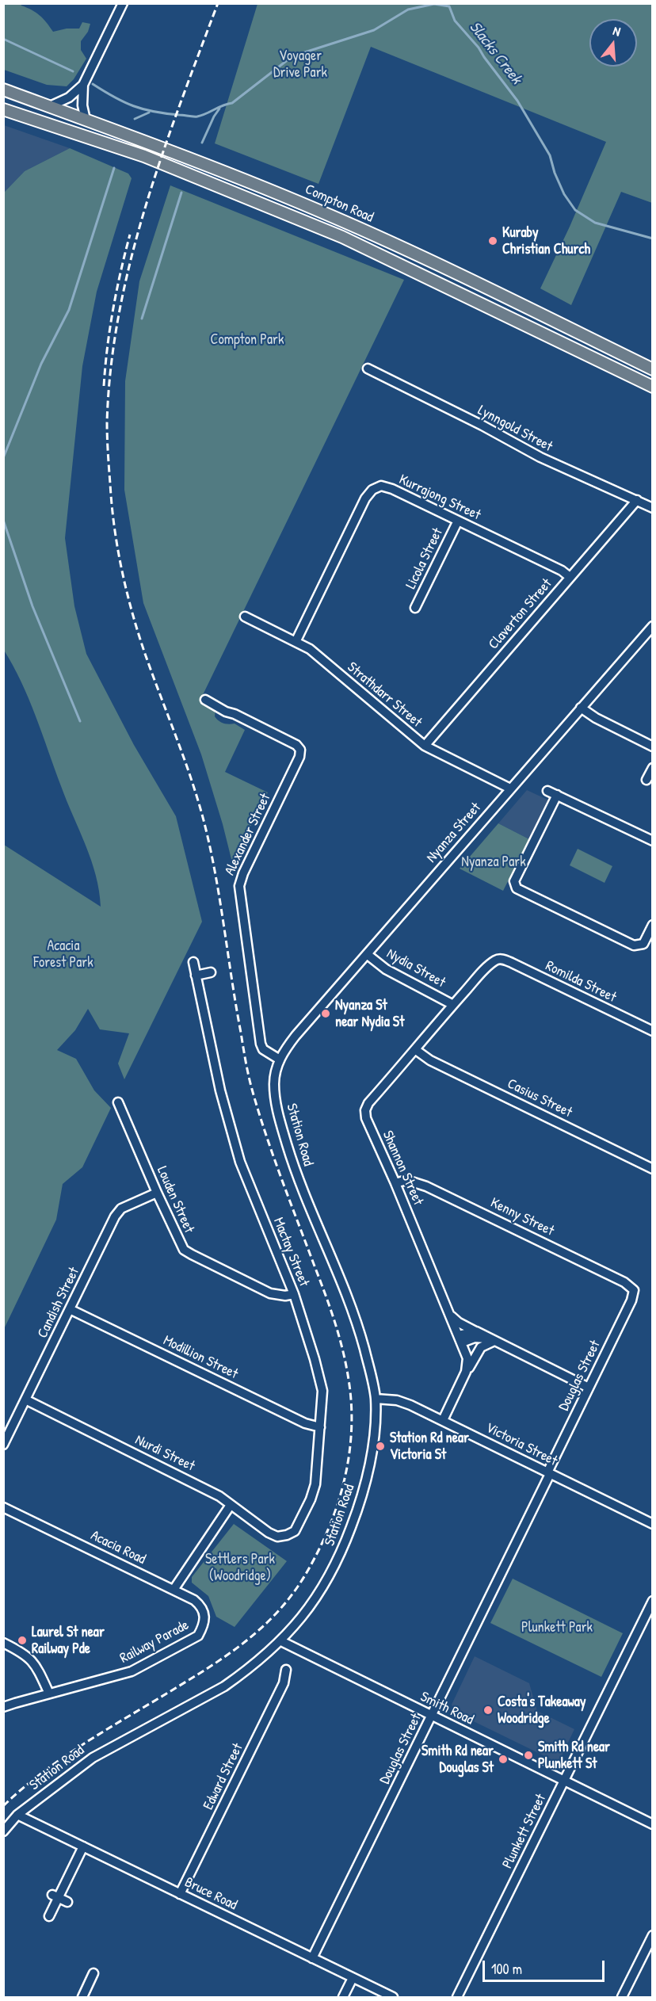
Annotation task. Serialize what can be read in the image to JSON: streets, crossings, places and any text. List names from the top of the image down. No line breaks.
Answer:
{"streets":{"main road":["Compton Road"],"street":["Lynngold Street","Kurrajong Street","Licola Street","Claverton Street","Strathdarr Street","Nyanza Street","Alexander Street","Nydia Street","Romilda Street","Casius Street","Station Road","Shannon Street","Louden Street","Kenny Street","Mactay Street","Candish Street","Modillion Street","Douglas Street","Victoria Street","Nurdi Street","Acacia Road","Railway Parade","Smith Road","Edward Street","Plunkett Street","Bruce Road"]},"crossings":[["Lynngold Street","Claverton Street"],["Kurrajong Street","Licola Street"],["Kurrajong Street","Claverton Street"],["Kurrajong Street","Strathdarr Street"],["Claverton Street","Strathdarr Street"],["Strathdarr Street","Nyanza Street"],["Nyanza Street","Alexander Street"],["Nyanza Street","Nydia Street"],["Nyanza Street","Station Road"],["Alexander Street","Station Road"],["Nydia Street","Shannon Street"],["Romilda Street","Shannon Street"],["Casius Street","Shannon Street"],["Station Road","Victoria Street"],["Station Road","Smith Road"],["Station Road","Bruce Road"],["Shannon Street","Kenny Street"],["Shannon Street","Victoria Street"],["Louden Street","Mactay Street"],["Louden Street","Candish Street"],["Kenny Street","Douglas Street"],["Mactay Street","Modillion Street"],["Mactay Street","Nurdi Street"],["Candish Street","Modillion Street"],["Candish Street","Nurdi Street"],["Douglas Street","Victoria Street"],["Douglas Street","Smith Road"],["Douglas Street","Bruce Road"],["Acacia Road","Railway Parade"],["Smith Road","Plunkett Street"],["Edward Street","Bruce Road"]],"water":["Slacks Creek"],"parks":["Voyager Drive Park","Compton Park","Nyanza Park","Acacia Forest Park","Settlers Park (Woodridge)","Plunkett Park"],"places":["Kuraby Christian Church","Nyanza St near Nydia St","Station Rd near Victoria St","Laurel St near Railway Pde","Costa's Takeaway Woodridge","Smith Rd near Plunkett St","Smith Rd near Douglas St"],"scale_bar":"100 m","north":"top"}
